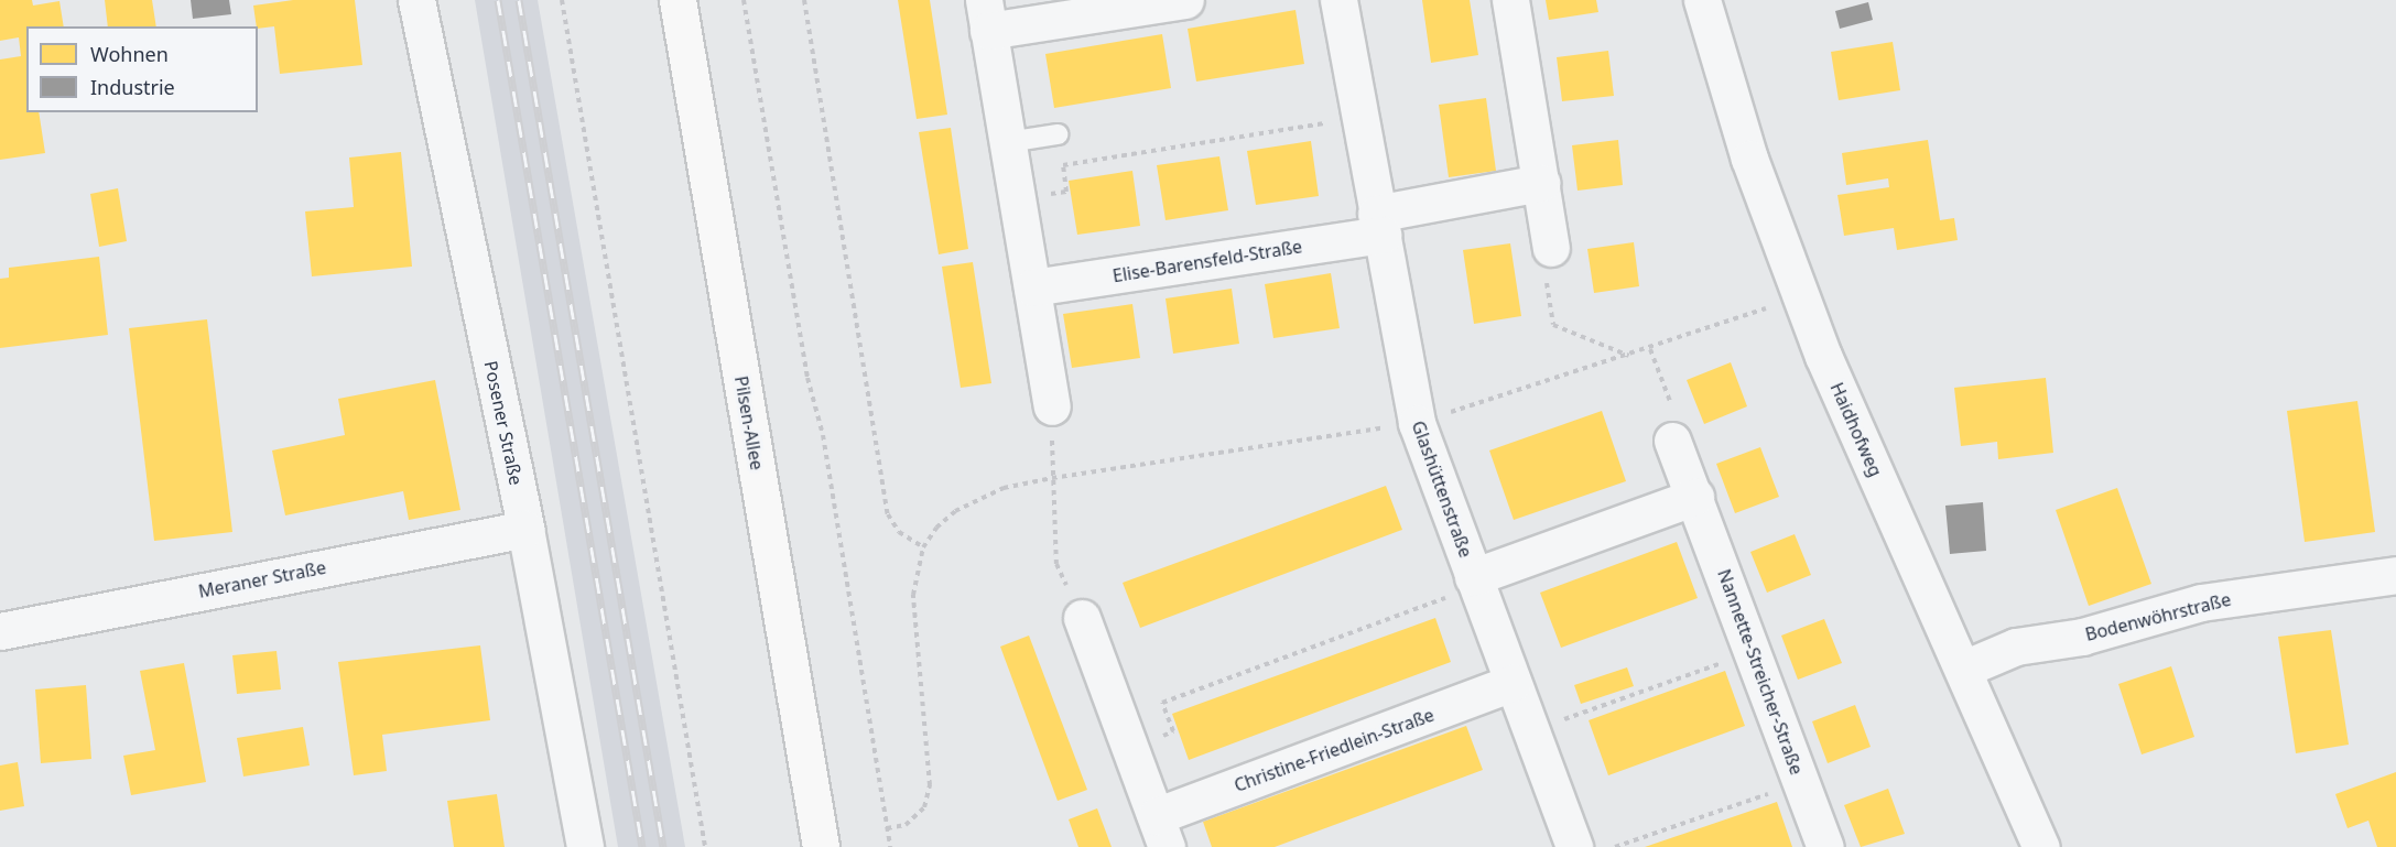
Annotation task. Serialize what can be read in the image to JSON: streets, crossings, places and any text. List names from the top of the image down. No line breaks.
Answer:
{"streets":{"main road":["Pilsen-Allee"],"street":["Elise-Barensfeld-Straße","Posener Straße","Haidhofweg","Glashüttenstraße","Meraner Straße","Bodenwöhrstraße","Nannette-Streicher-Straße","Christine-Friedlein-Straße"]},"crossings":[["Elise-Barensfeld-Straße","Glashüttenstraße"],["Posener Straße","Meraner Straße"],["Haidhofweg","Bodenwöhrstraße"],["Glashüttenstraße","Christine-Friedlein-Straße"]],"legend":["Wohnen","Industrie"]}
